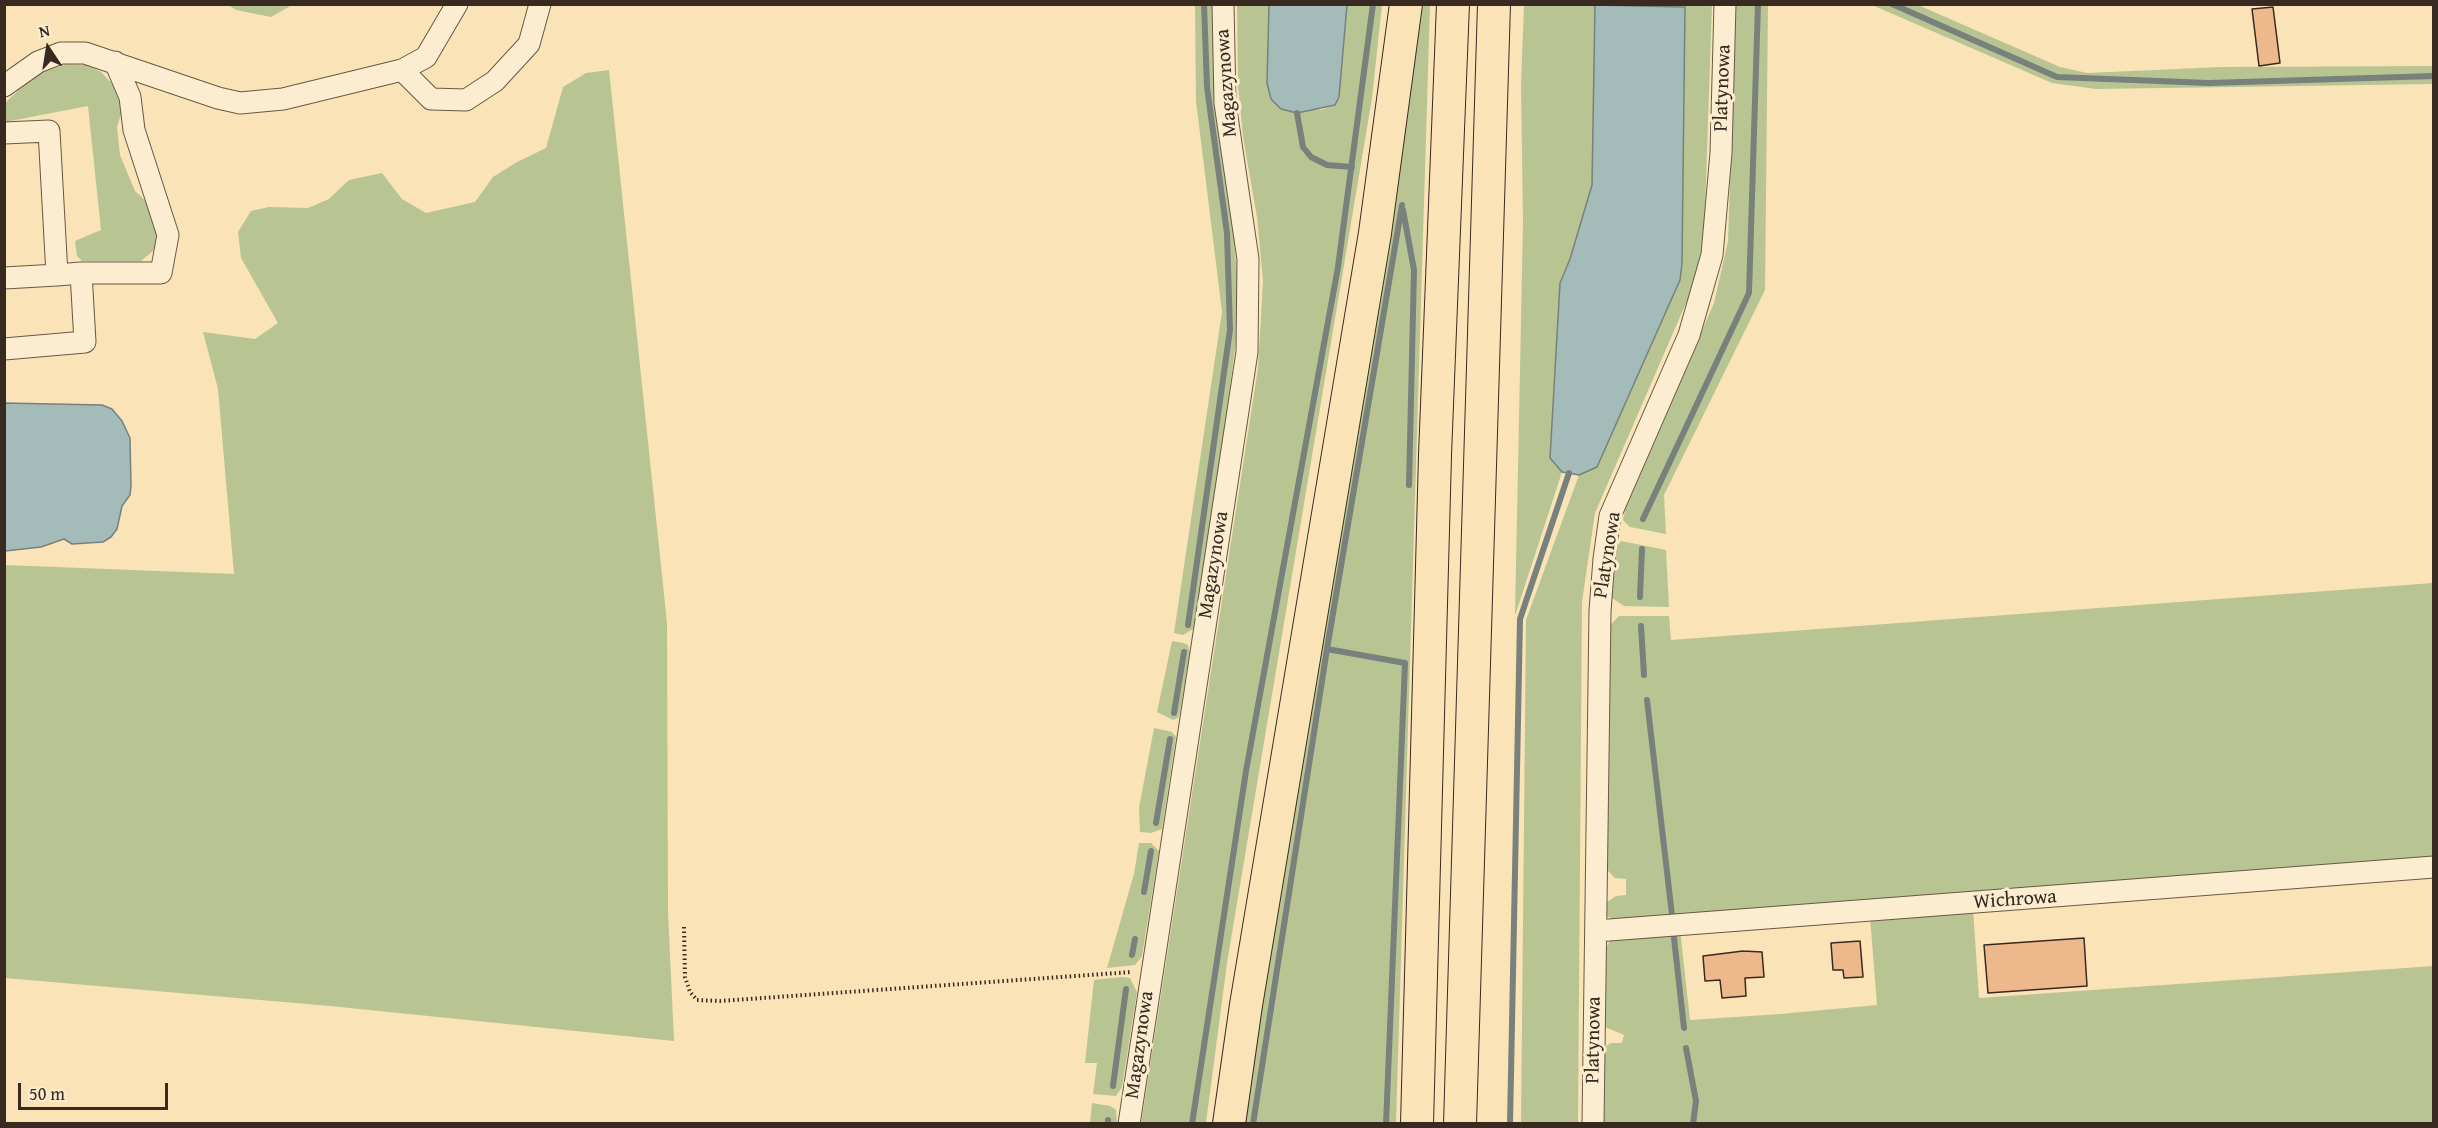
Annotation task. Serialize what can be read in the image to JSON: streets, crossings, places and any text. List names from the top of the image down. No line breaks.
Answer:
{"streets":{"street":["Magazynowa","Platynowa","Wichrowa"]},"crossings":[["Platynowa","Wichrowa"]],"scale_bar":"50 m","north":"top"}
